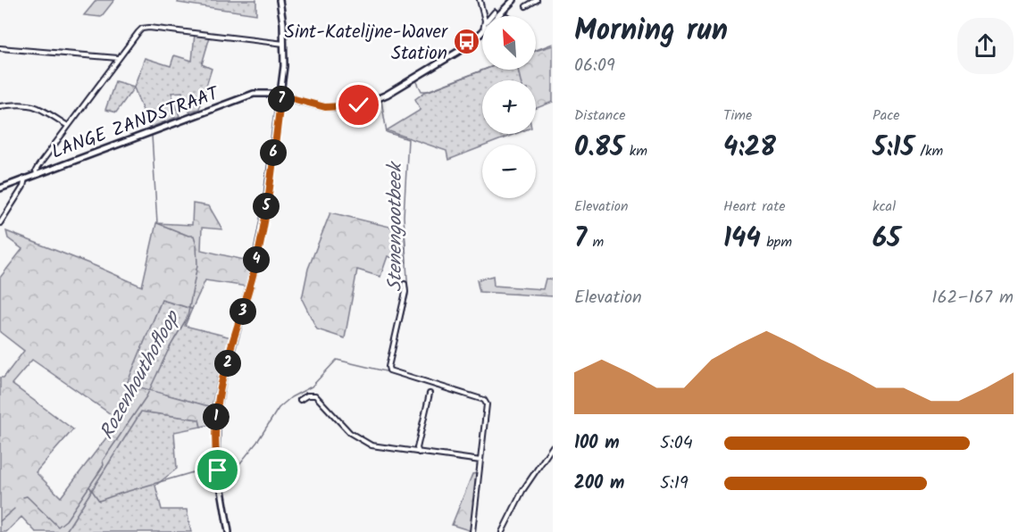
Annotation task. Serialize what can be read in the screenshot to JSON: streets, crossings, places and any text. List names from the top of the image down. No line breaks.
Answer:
{"streets":{"street":["LANGE ZANDSTRAAT"]},"water":["Stenengootbeek","Rozenhouthofloop"],"places":{"bus stop":["Sint-Katelijne-Waver Station"]},"north":"top left","page":{"heading":["Morning run","06:09"],"map_buttons":["+","−"],"pins":["7","6","5","4","3","2","1"],"stats":[["Distance","0.85 km"],["Time","4:28"],["Pace","5:15 /km"],["Elevation","7 m"],["Heart rate","144 bpm"],["kcal","65"]],"chart":["Elevation","162–167 m"],"list":[{"name":"100 m","note":"5:04"},{"name":"200 m","note":"5:19"}]}}
